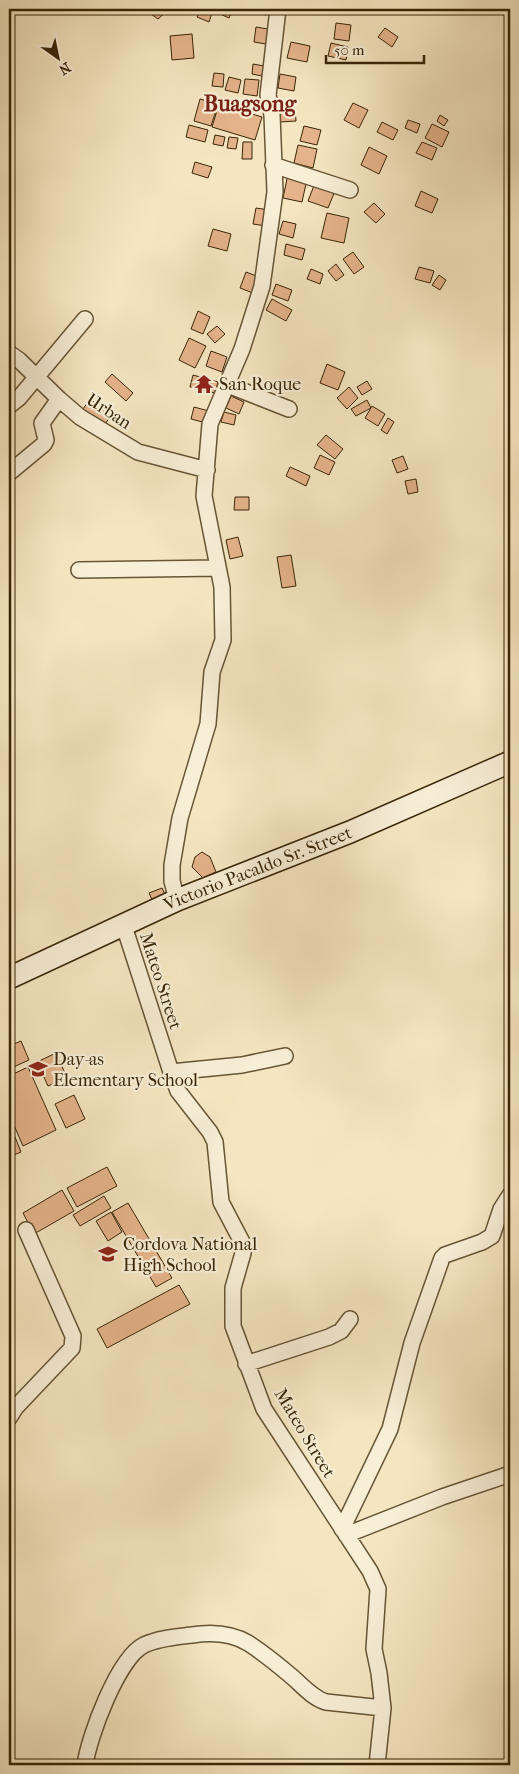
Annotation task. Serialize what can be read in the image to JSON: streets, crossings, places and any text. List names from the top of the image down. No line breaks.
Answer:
{"streets":{"street":["Urban","Victorio Pacaldo Sr. Street","Mateo Street"]},"crossings":[["Victorio Pacaldo Sr. Street","Mateo Street"]],"districts":["Buagsong"],"places":{"temple":["San Roque"],"school or university":["Day-as Elementary School","Cordova National High School"]},"scale_bar":"50 m","north":"bottom right"}
